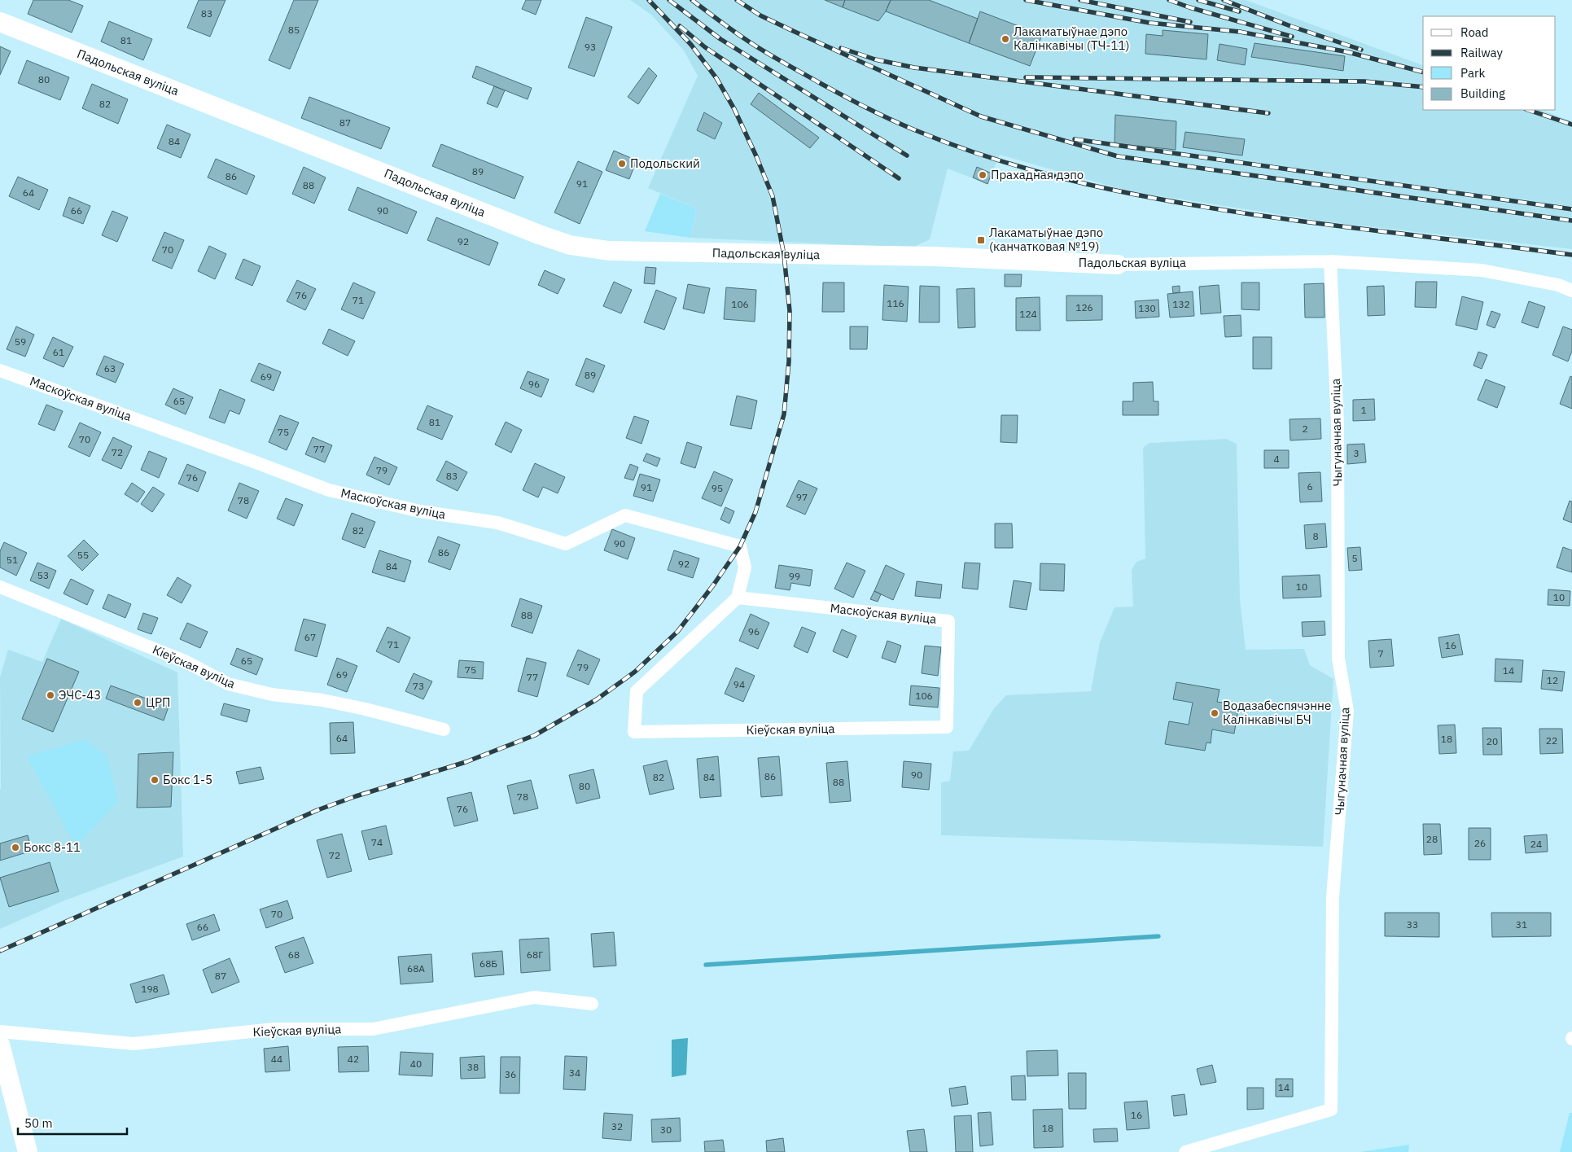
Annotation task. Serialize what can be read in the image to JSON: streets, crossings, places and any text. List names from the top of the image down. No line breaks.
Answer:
{"streets":{"street":["Падольская вуліца","Маскоўская вуліца","Чыгуначная вуліца","Кіеўская вуліца"]},"crossings":[["Падольская вуліца","Чыгуначная вуліца"],["Маскоўская вуліца","Кіеўская вуліца"]],"places":{"other":["Лакаматыўнае дэпо Калінкавічы (ТЧ-11)","Подольский","Прахадная дэпо","ЭЧС-43","ЦРП","Водазабеспячэнне Калінкавічы БЧ","Бокс 1-5","Бокс 8-11"],"transit":["Лакаматыўнае дэпо (канчатковая №19)"]},"house_numbers":["83","85","81","93","80","82","87","84","89","86","91","88","64","66","90","92","70","76","71","116","106","132","126","130","124","59","61","63","89","69","96","65","1","81","2","75","70","77","72","3","4","79","83","76","6","91","95","97","78","82","8","90","86","55","5","51","92","84","53","99","10","10","88","96","67","71","16","7","65","79","75","14","69","77","12","94","73","106","64","18","22","20","90","86","82","84","88","80","78","76","28","74","26","24","72","70","33","31","66","68","68Г","68Б","68А","87","198","44","42","40","38","34","36","14","16","32","18","30"],"legend":["Road","Railway","Park","Building"],"scale_bar":"50 m"}
